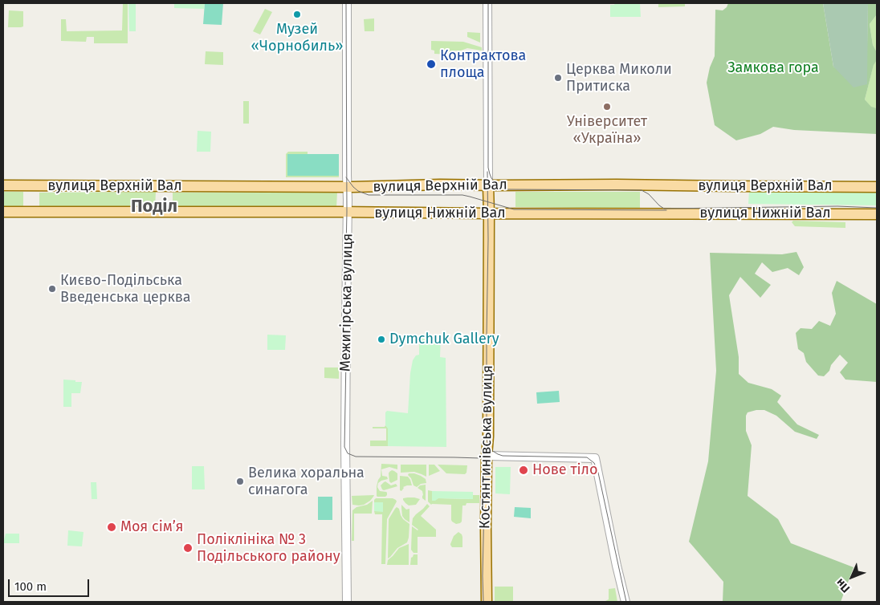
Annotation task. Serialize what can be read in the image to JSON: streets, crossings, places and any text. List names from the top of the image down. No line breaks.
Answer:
{"streets":{"main road":["вулиця Верхній Вал","вулиця Нижній Вал","Костянтинівська вулиця"],"street":["Межигірська вулиця"]},"crossings":[["вулиця Верхній Вал","Межигірська вулиця"],["вулиця Верхній Вал","Костянтинівська вулиця"],["вулиця Нижній Вал","Межигірська вулиця"],["вулиця Нижній Вал","Костянтинівська вулиця"]],"districts":["Поділ"],"parks":["Замкова гора"],"places":["Музей «Чорнобиль»","Контрактова площа","Церква Миколи Притиска","Університет «Україна»","Києво-Подільська Введенська церква","Dymchuk Gallery","Нове тіло","Велика хоральна синагога","Моя сім’я","Поліклініка № 3 Подільського району"],"scale_bar":"100 m","north":"bottom left"}
